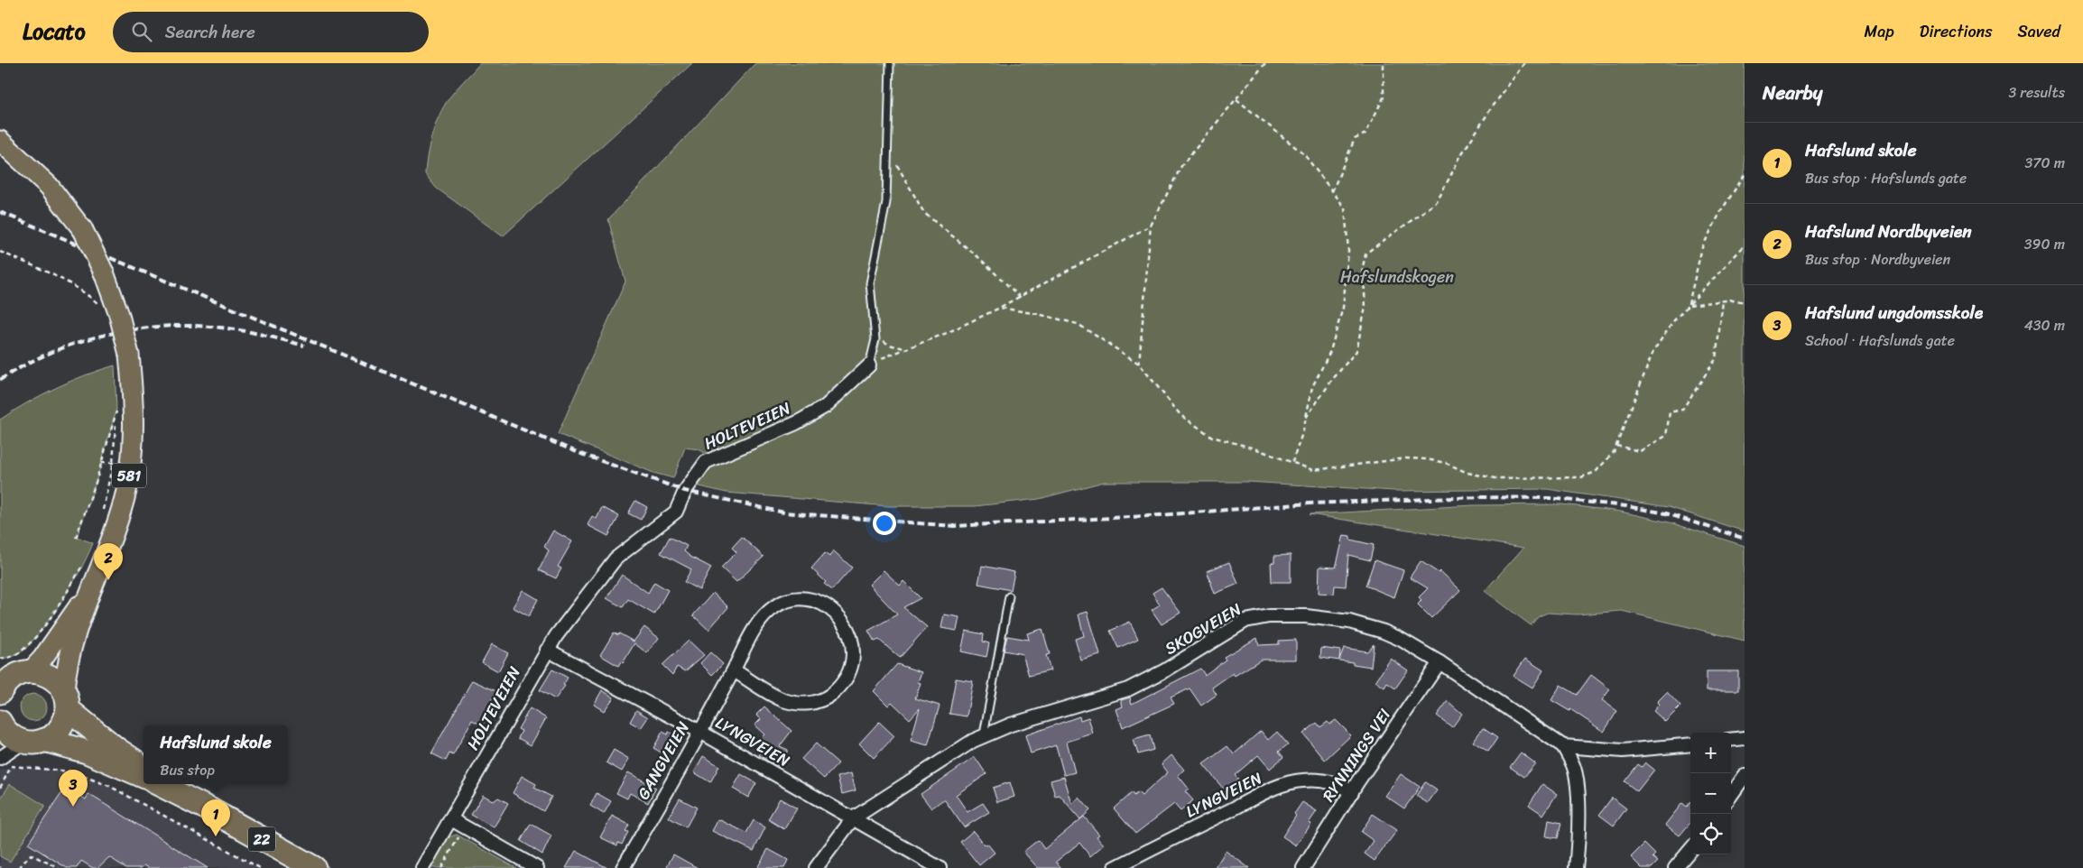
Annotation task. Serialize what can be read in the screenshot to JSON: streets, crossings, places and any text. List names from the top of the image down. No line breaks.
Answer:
{"streets":{"highway":["22"],"main road":["581"],"street":["HOLTEVEIEN","SKOGVEIEN","LYNGVEIEN","RYNNINGS VEI","GANGVEIEN"]},"crossings":[["HOLTEVEIEN","LYNGVEIEN"],["SKOGVEIEN","LYNGVEIEN"],["SKOGVEIEN","RYNNINGS VEI"],["LYNGVEIEN","RYNNINGS VEI"],["LYNGVEIEN","GANGVEIEN"]],"parks":["Hafslundskogen"],"page":{"header":"Locato","search":"Search here","nav":["Map","Directions","Saved"],"heading":["Nearby","3 results"],"list":[{"mark":"1","name":"Hafslund skole","note":"Bus stop · Hafslunds gate","value":"370 m"},{"mark":"2","name":"Hafslund Nordbyveien","note":"Bus stop · Nordbyveien","value":"390 m"},{"mark":"3","name":"Hafslund ungdomsskole","note":"School · Hafslunds gate","value":"430 m"}],"pins":["2","3","1"],"popup":["Hafslund skole","Bus stop"],"map_buttons":["+","−"]}}
